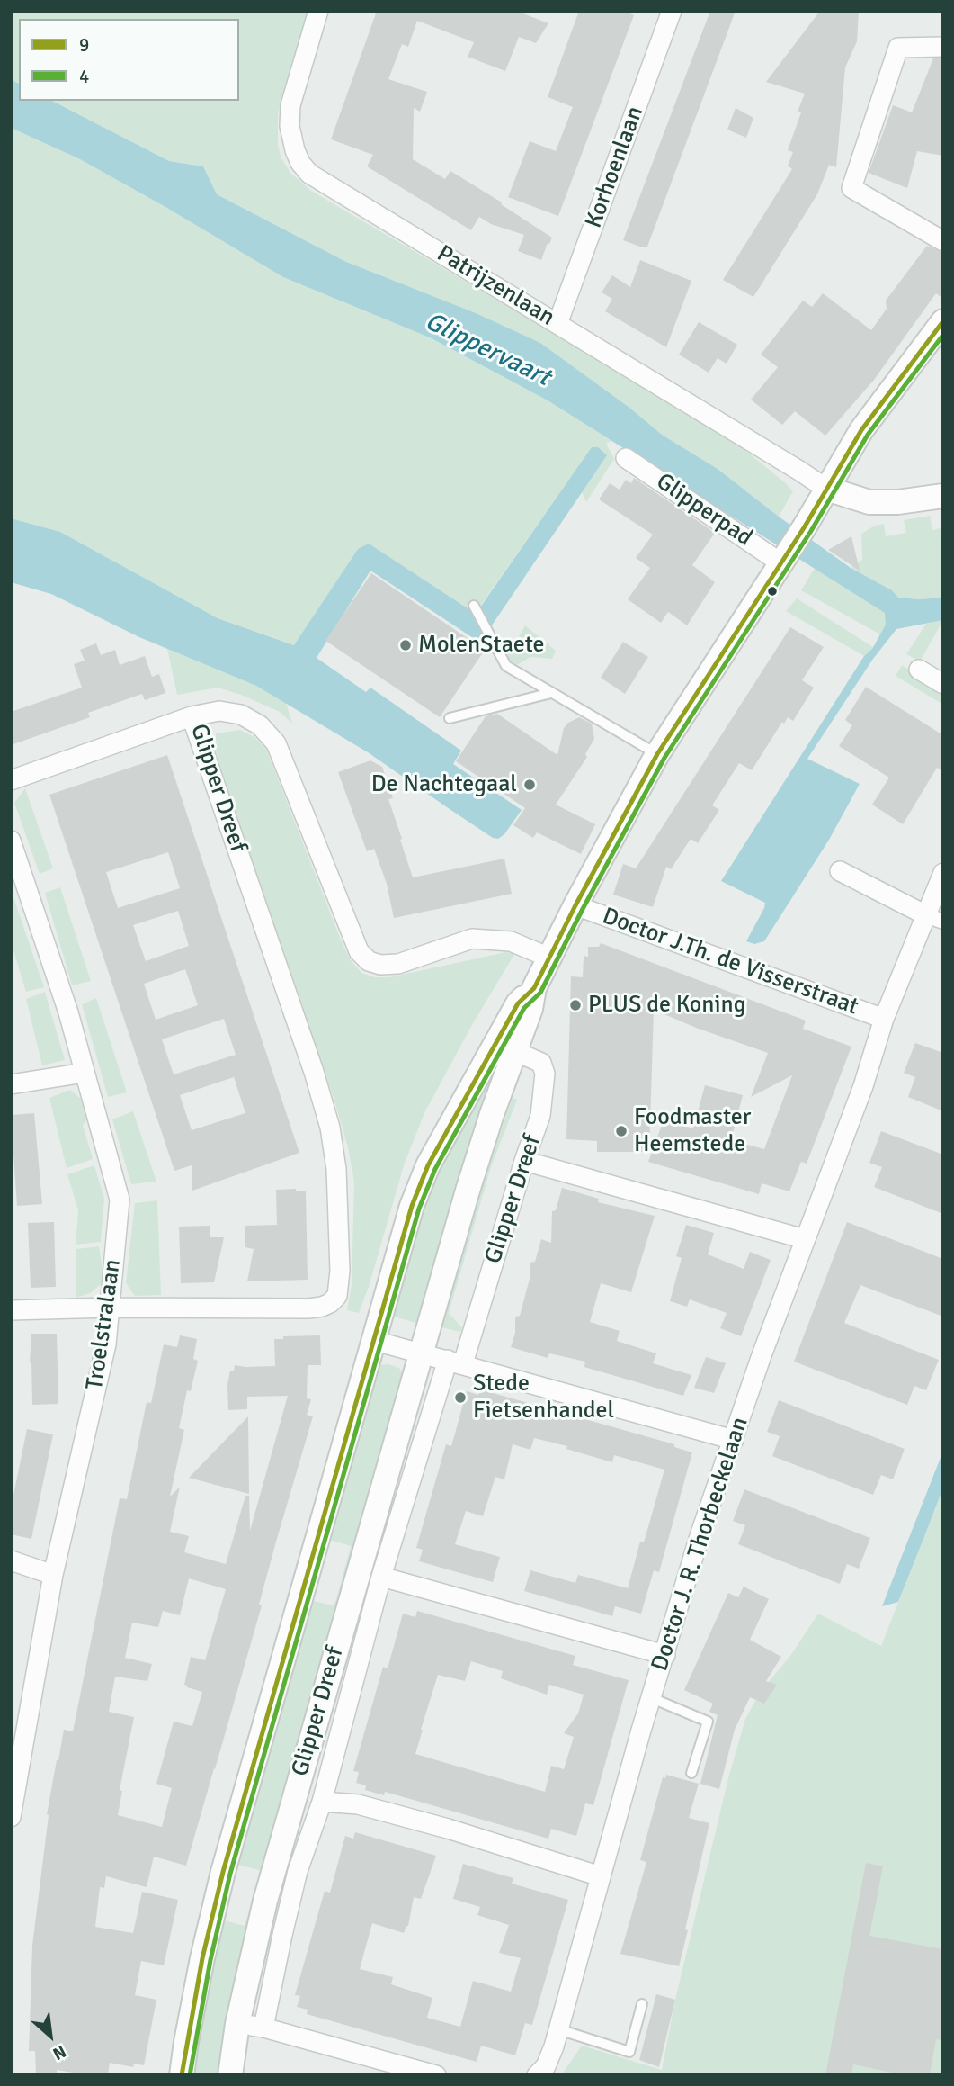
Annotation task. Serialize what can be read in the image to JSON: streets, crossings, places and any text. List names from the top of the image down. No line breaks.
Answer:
{"streets":{"street":["Korhoenlaan","Patrijzenlaan","Glipperpad","Glipper Dreef","Doctor J.Th. de Visserstraat","Troelstralaan","Doctor J. R. Thorbeckelaan"]},"crossings":[["Korhoenlaan","Patrijzenlaan"],["Patrijzenlaan","Glipper Dreef"],["Glipperpad","Glipper Dreef"],["Glipper Dreef","Doctor J.Th. de Visserstraat"],["Glipper Dreef","Troelstralaan"],["Doctor J.Th. de Visserstraat","Doctor J. R. Thorbeckelaan"]],"water":["Glippervaart"],"places":["MolenStaete","De Nachtegaal","PLUS de Koning","Foodmaster Heemstede","Stede Fietsenhandel"],"lines":["transit line 9","transit line 4"],"legend":["9","4"],"north":"bottom right"}
